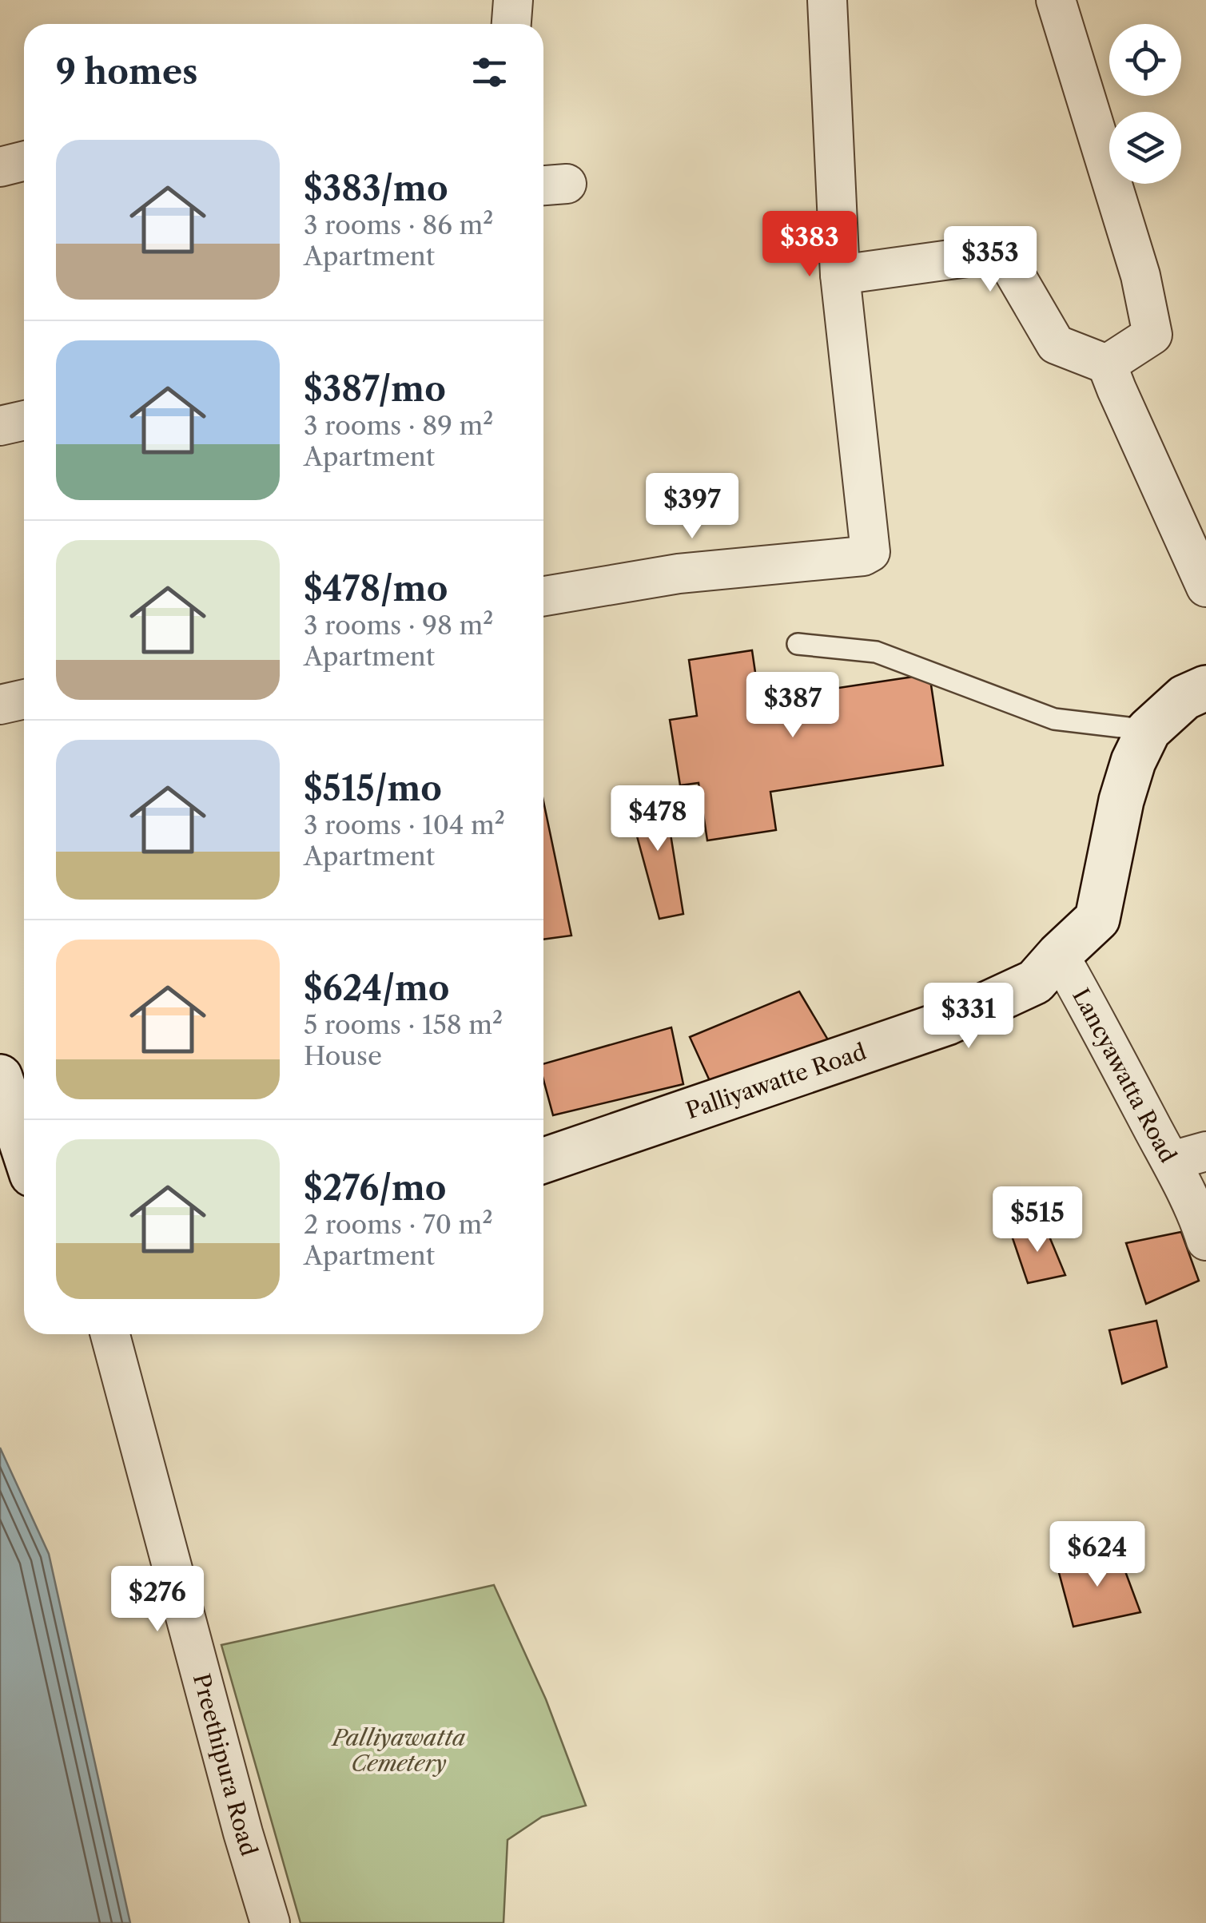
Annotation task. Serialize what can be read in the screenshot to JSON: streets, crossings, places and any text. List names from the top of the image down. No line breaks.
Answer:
{"streets":{"street":["Lancyawatta Road","Palliyawatte Road","Preethipura Road"]},"crossings":[["Lancyawatta Road","Palliyawatte Road"]],"parks":["Palliyawatta Cemetery"],"page":{"heading":"9 homes","list":[{"name":"$383/mo","note":"3 rooms · 86 m² · Apartment"},{"name":"$387/mo","note":"3 rooms · 89 m² · Apartment"},{"name":"$478/mo","note":"3 rooms · 98 m² · Apartment"},{"name":"$515/mo","note":"3 rooms · 104 m² · Apartment"},{"name":"$624/mo","note":"5 rooms · 158 m² · House"},{"name":"$276/mo","note":"2 rooms · 70 m² · Apartment"}],"price":["$383","$353","$397","$387","$478","$331","$515","$624","$276"]}}
